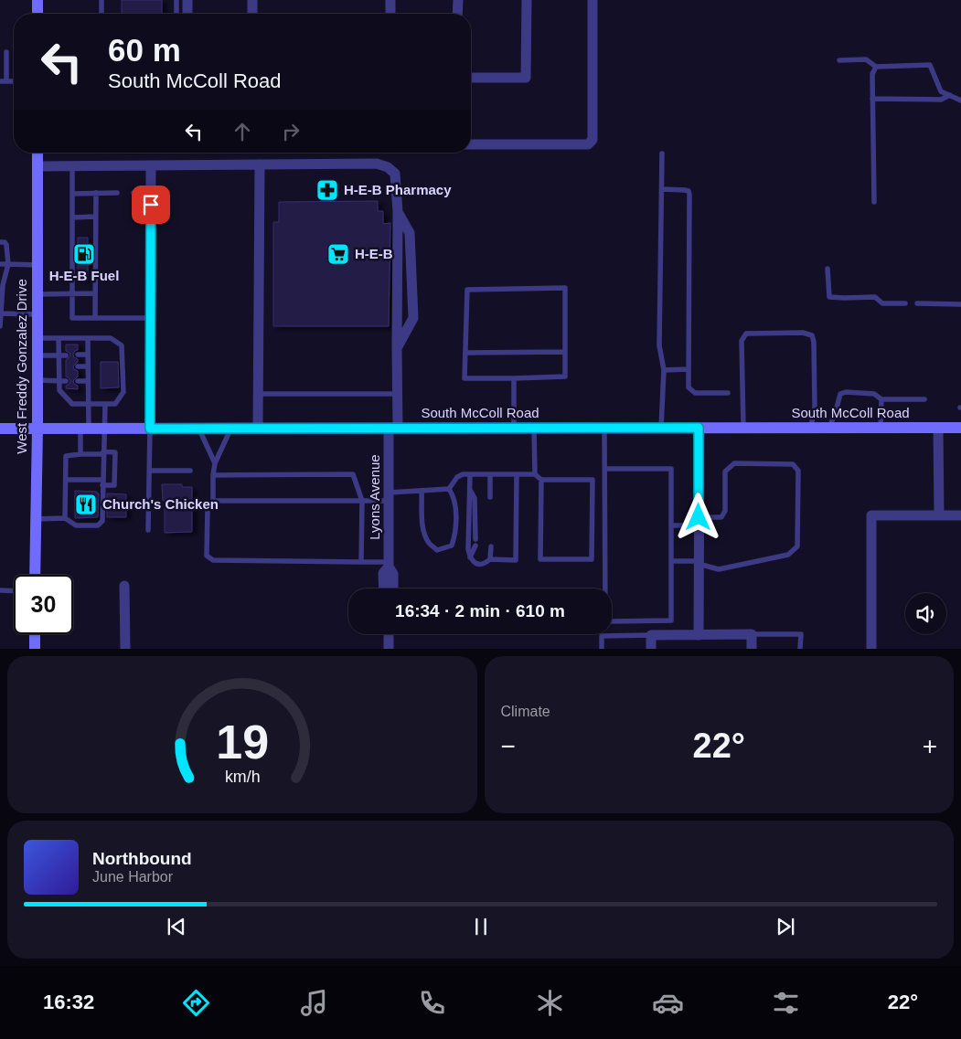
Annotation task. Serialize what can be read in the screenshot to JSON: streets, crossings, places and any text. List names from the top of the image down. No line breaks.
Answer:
{"streets":{"main road":["West Freddy Gonzalez Drive","South McColl Road"],"street":["Lyons Avenue"]},"crossings":[["West Freddy Gonzalez Drive","South McColl Road"],["West Freddy Gonzalez Drive","Lyons Avenue"],["South McColl Road","Lyons Avenue"]],"places":{"pharmacy":["H-E-B Pharmacy"],"fuel station":["H-E-B Fuel"],"supermarket":["H-E-B"],"restaurant":["Church's Chicken"]},"page":{"turn":["60 m","South McColl Road"],"limit":"30","trip":"16:34 · 2 min · 610 m","tile":"Climate","heat":["−","22°","+"],"song":["Northbound","June Harbor"],"tabs":["16:32","22°"],"gauge":["19","km/h"]}}
